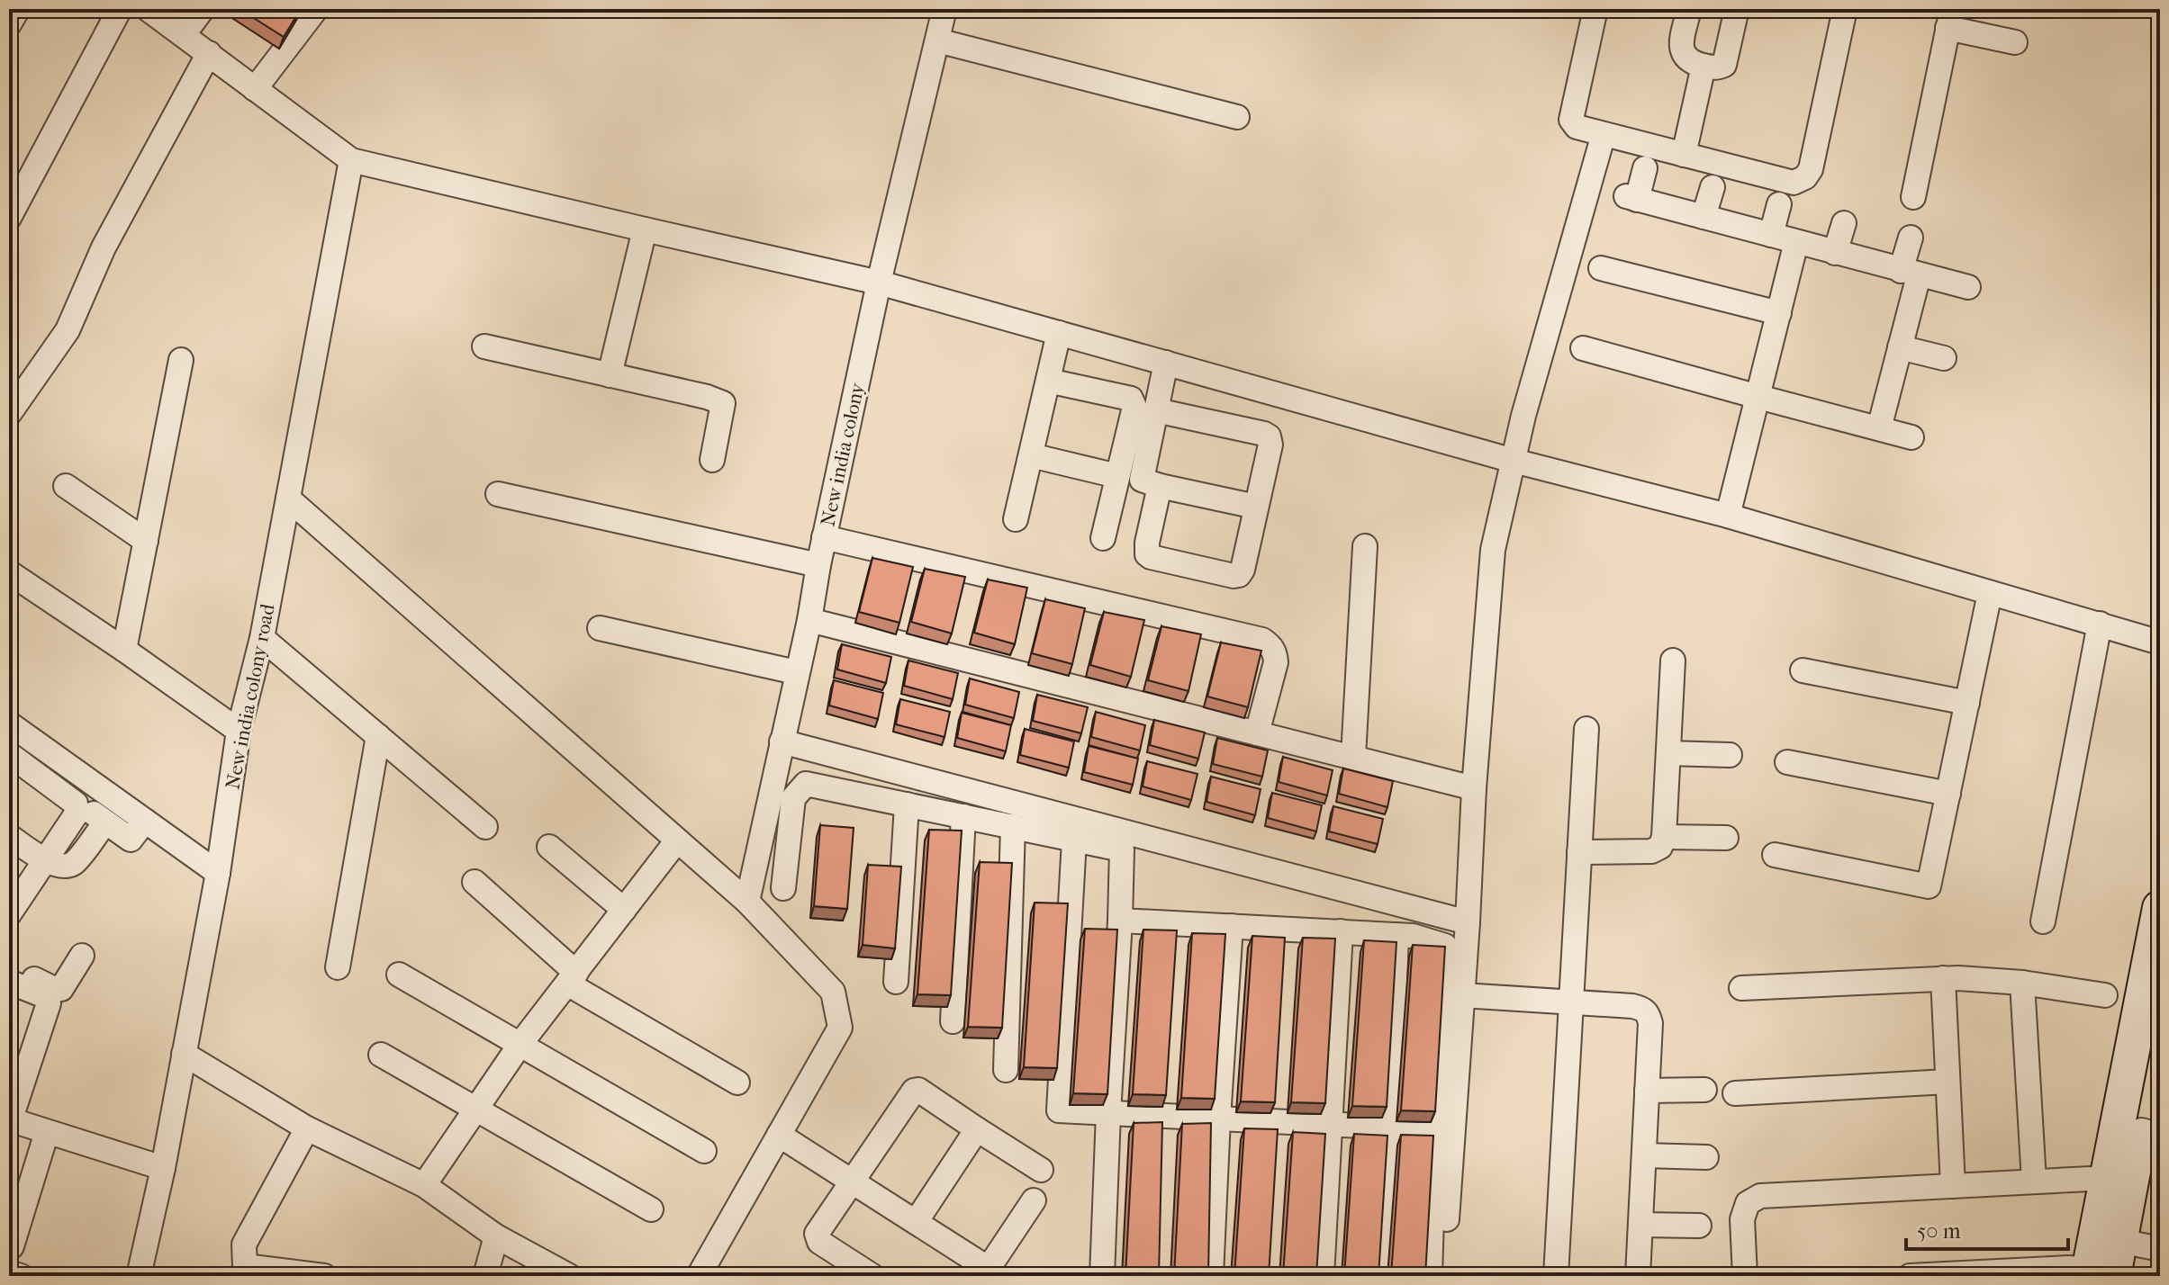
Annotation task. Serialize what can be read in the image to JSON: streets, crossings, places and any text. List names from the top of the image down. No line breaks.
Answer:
{"streets":{"street":["New india colony","New india colony road"]},"scale_bar":"50 m"}
